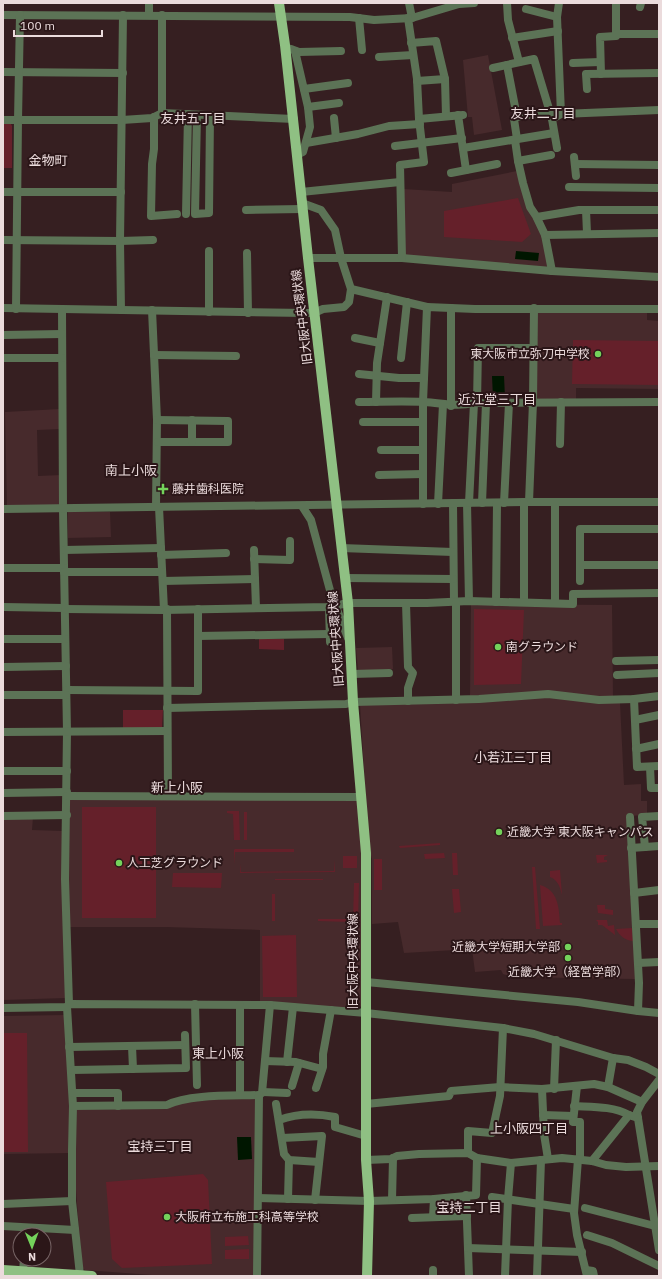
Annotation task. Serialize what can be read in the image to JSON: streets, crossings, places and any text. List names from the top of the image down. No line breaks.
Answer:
{"streets":{"main road":["旧大阪中央環状線"]},"districts":["友井二丁目","友井五丁目","金物町","近江堂三丁目","南上小阪","小若江三丁目","新上小阪","東上小阪","上小阪四丁目","宝持三丁目","宝持二丁目"],"places":{"other":["東大阪市立弥刀中学校","南グラウンド","近畿大学 東大阪キャンパス","人工芝グラウンド","近畿大学短期大学部","近畿大学（経営学部）","大阪府立布施工科高等学校"],"health":["藤井歯科医院"]},"scale_bar":"100 m","north":"bottom"}
